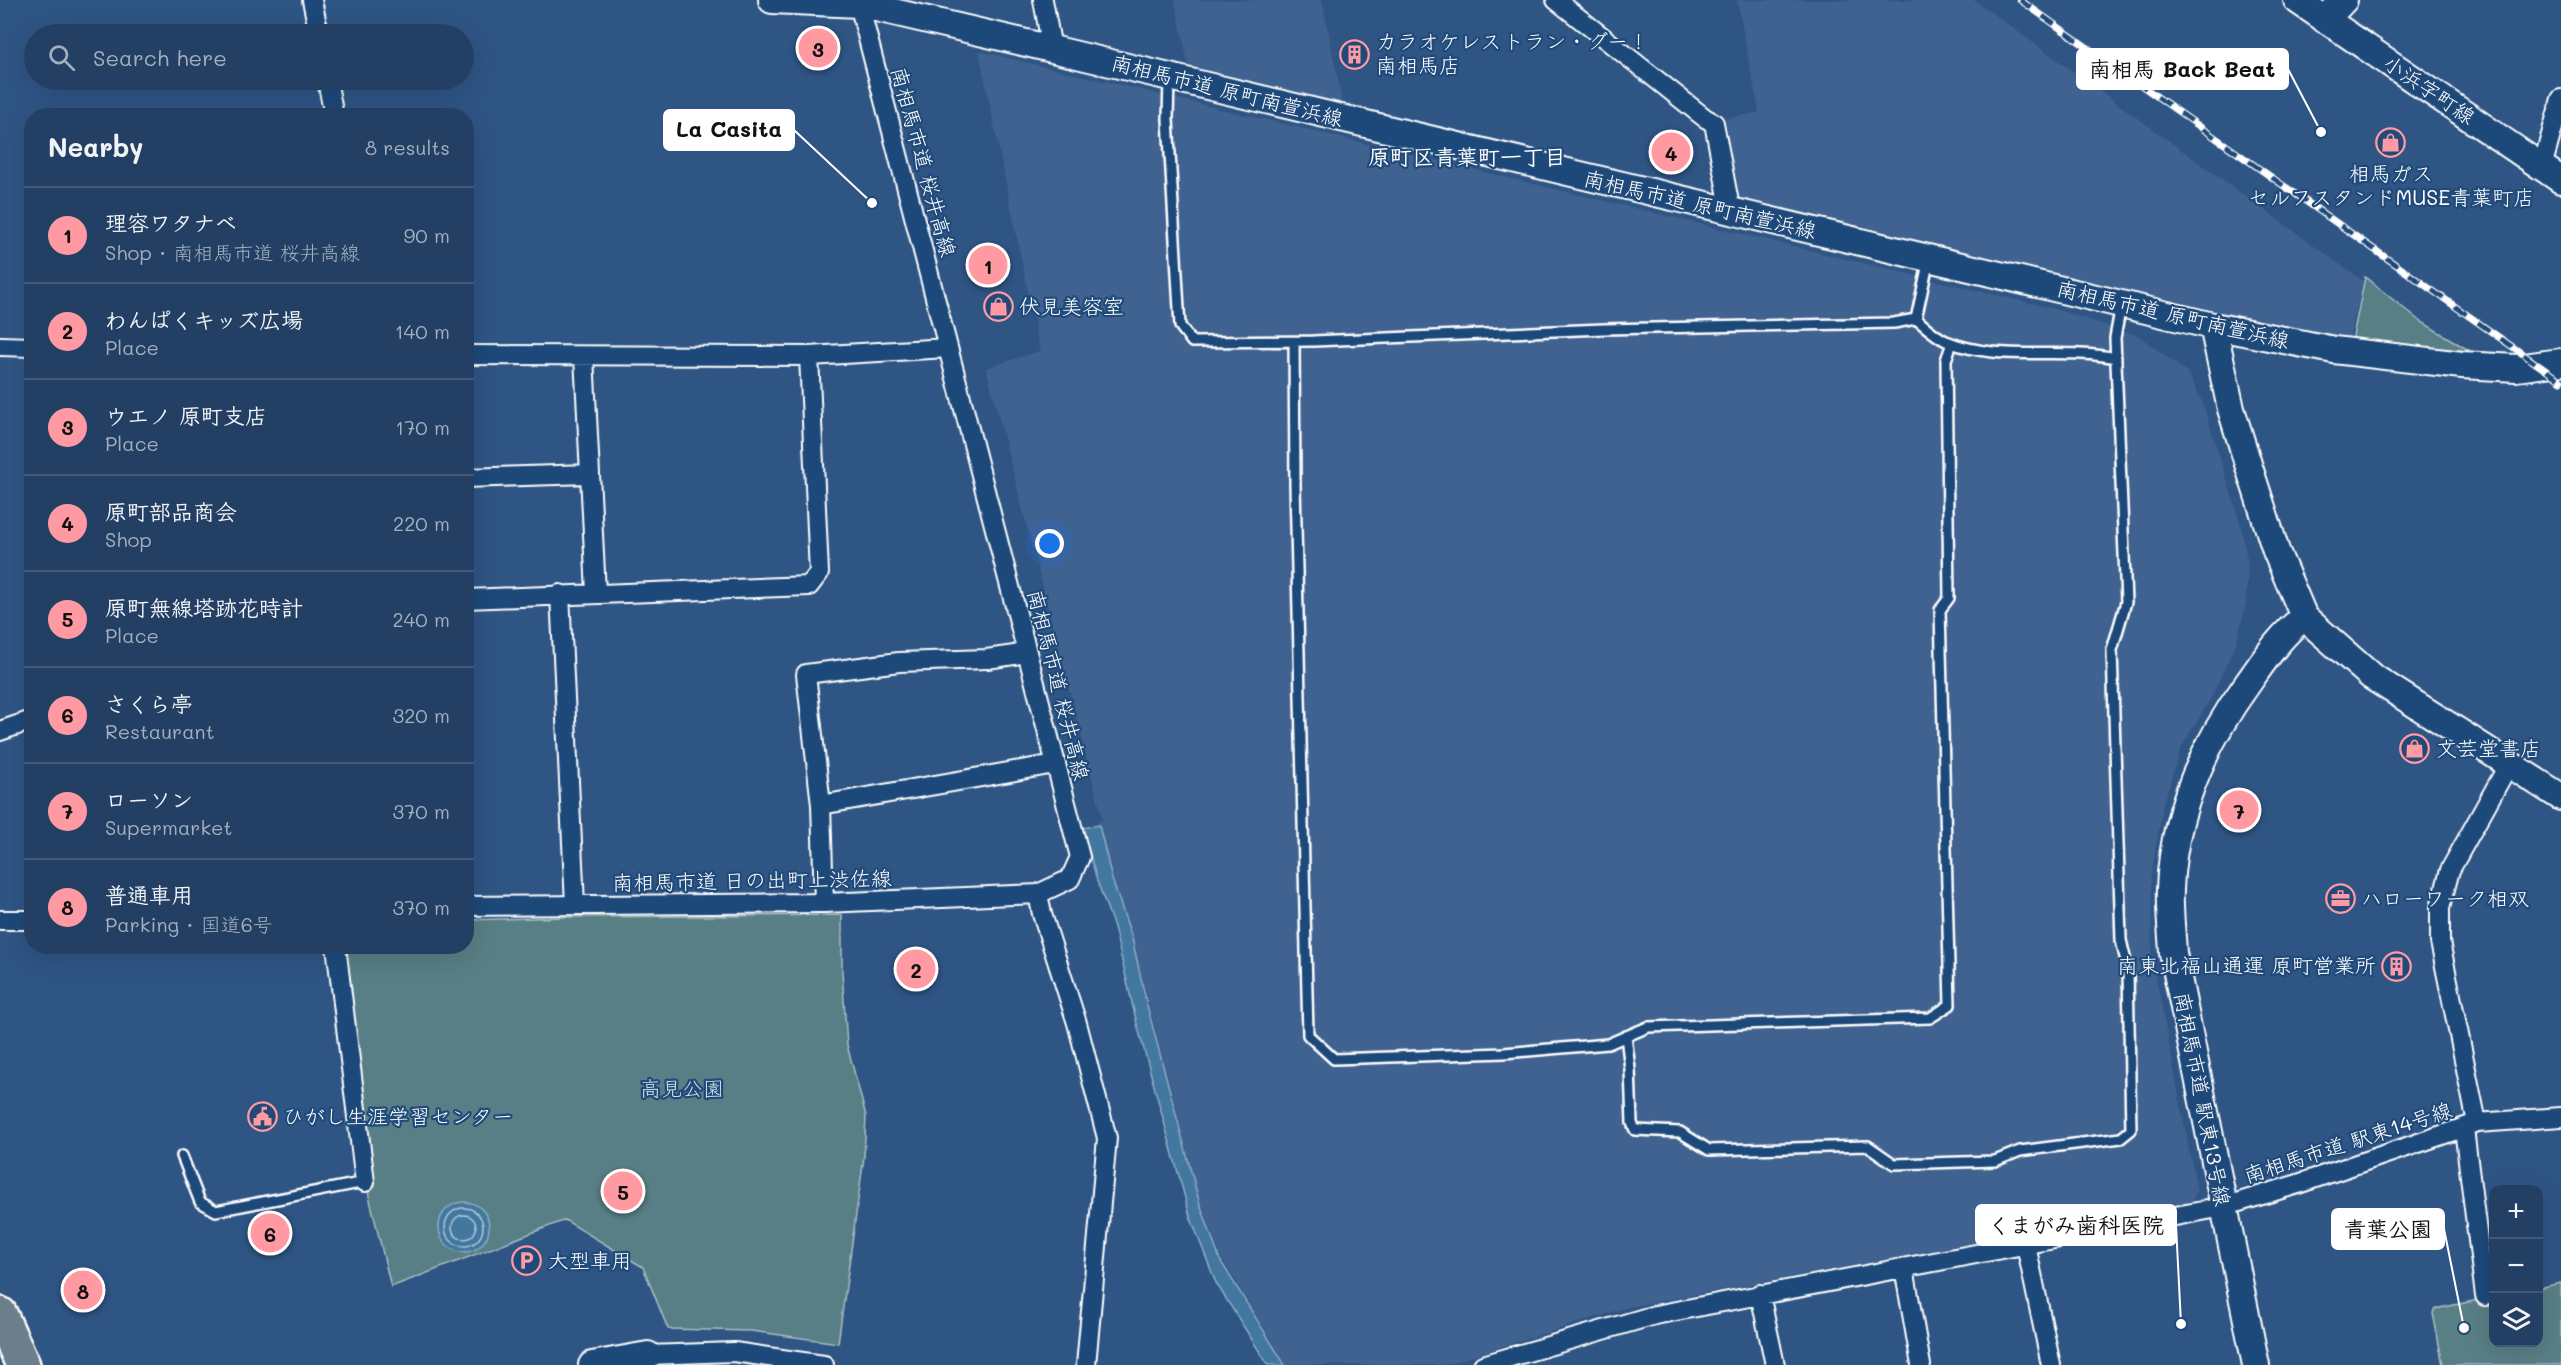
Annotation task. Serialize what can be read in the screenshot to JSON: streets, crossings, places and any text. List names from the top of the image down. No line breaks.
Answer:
{"streets":{"street":["小浜字町線","南相馬市道 原町南萱浜線","南相馬市道 桜井高線","南相馬市道 日の出町上渋佐線","南相馬市道 駅東13号線","南相馬市道 駅東14号線"]},"crossings":[["南相馬市道 原町南萱浜線","南相馬市道 桜井高線"],["南相馬市道 桜井高線","南相馬市道 日の出町上渋佐線"],["南相馬市道 駅東13号線","南相馬市道 駅東14号線"]],"districts":["原町区青葉町一丁目"],"parks":["高見公園"],"places":{"building":["カラオケレストラン・グー！ 南相馬店","南東北福山通運 原町営業所"],"other":["南相馬 Back Beat","La Casita","くまがみ歯科医院","青葉公園"],"shop":["相馬ガス セルフスタンドMUSE青葉町店","伏見美容室","文芸堂書店"],"office":["ハローワーク相双"],"public building":["ひがし生涯学習センター"],"parking":["大型車用"]},"page":{"search":"Search here","pins":["3","4","1","7","2","5","6","8"],"heading":["Nearby","8 results"],"list":[{"mark":"1","name":"理容ワタナベ","note":"Shop · 南相馬市道 桜井高線","value":"90 m"},{"mark":"2","name":"わんぱくキッズ広場","note":"Place","value":"140 m"},{"mark":"3","name":"ウエノ 原町支店","note":"Place","value":"170 m"},{"mark":"4","name":"原町部品商会","note":"Shop","value":"220 m"},{"mark":"5","name":"原町無線塔跡花時計","note":"Place","value":"240 m"},{"mark":"6","name":"さくら亭","note":"Restaurant","value":"320 m"},{"mark":"7","name":"ローソン","note":"Supermarket","value":"370 m"},{"mark":"8","name":"普通車用","note":"Parking · 国道6号","value":"370 m"}],"map_buttons":["+","−"]}}
